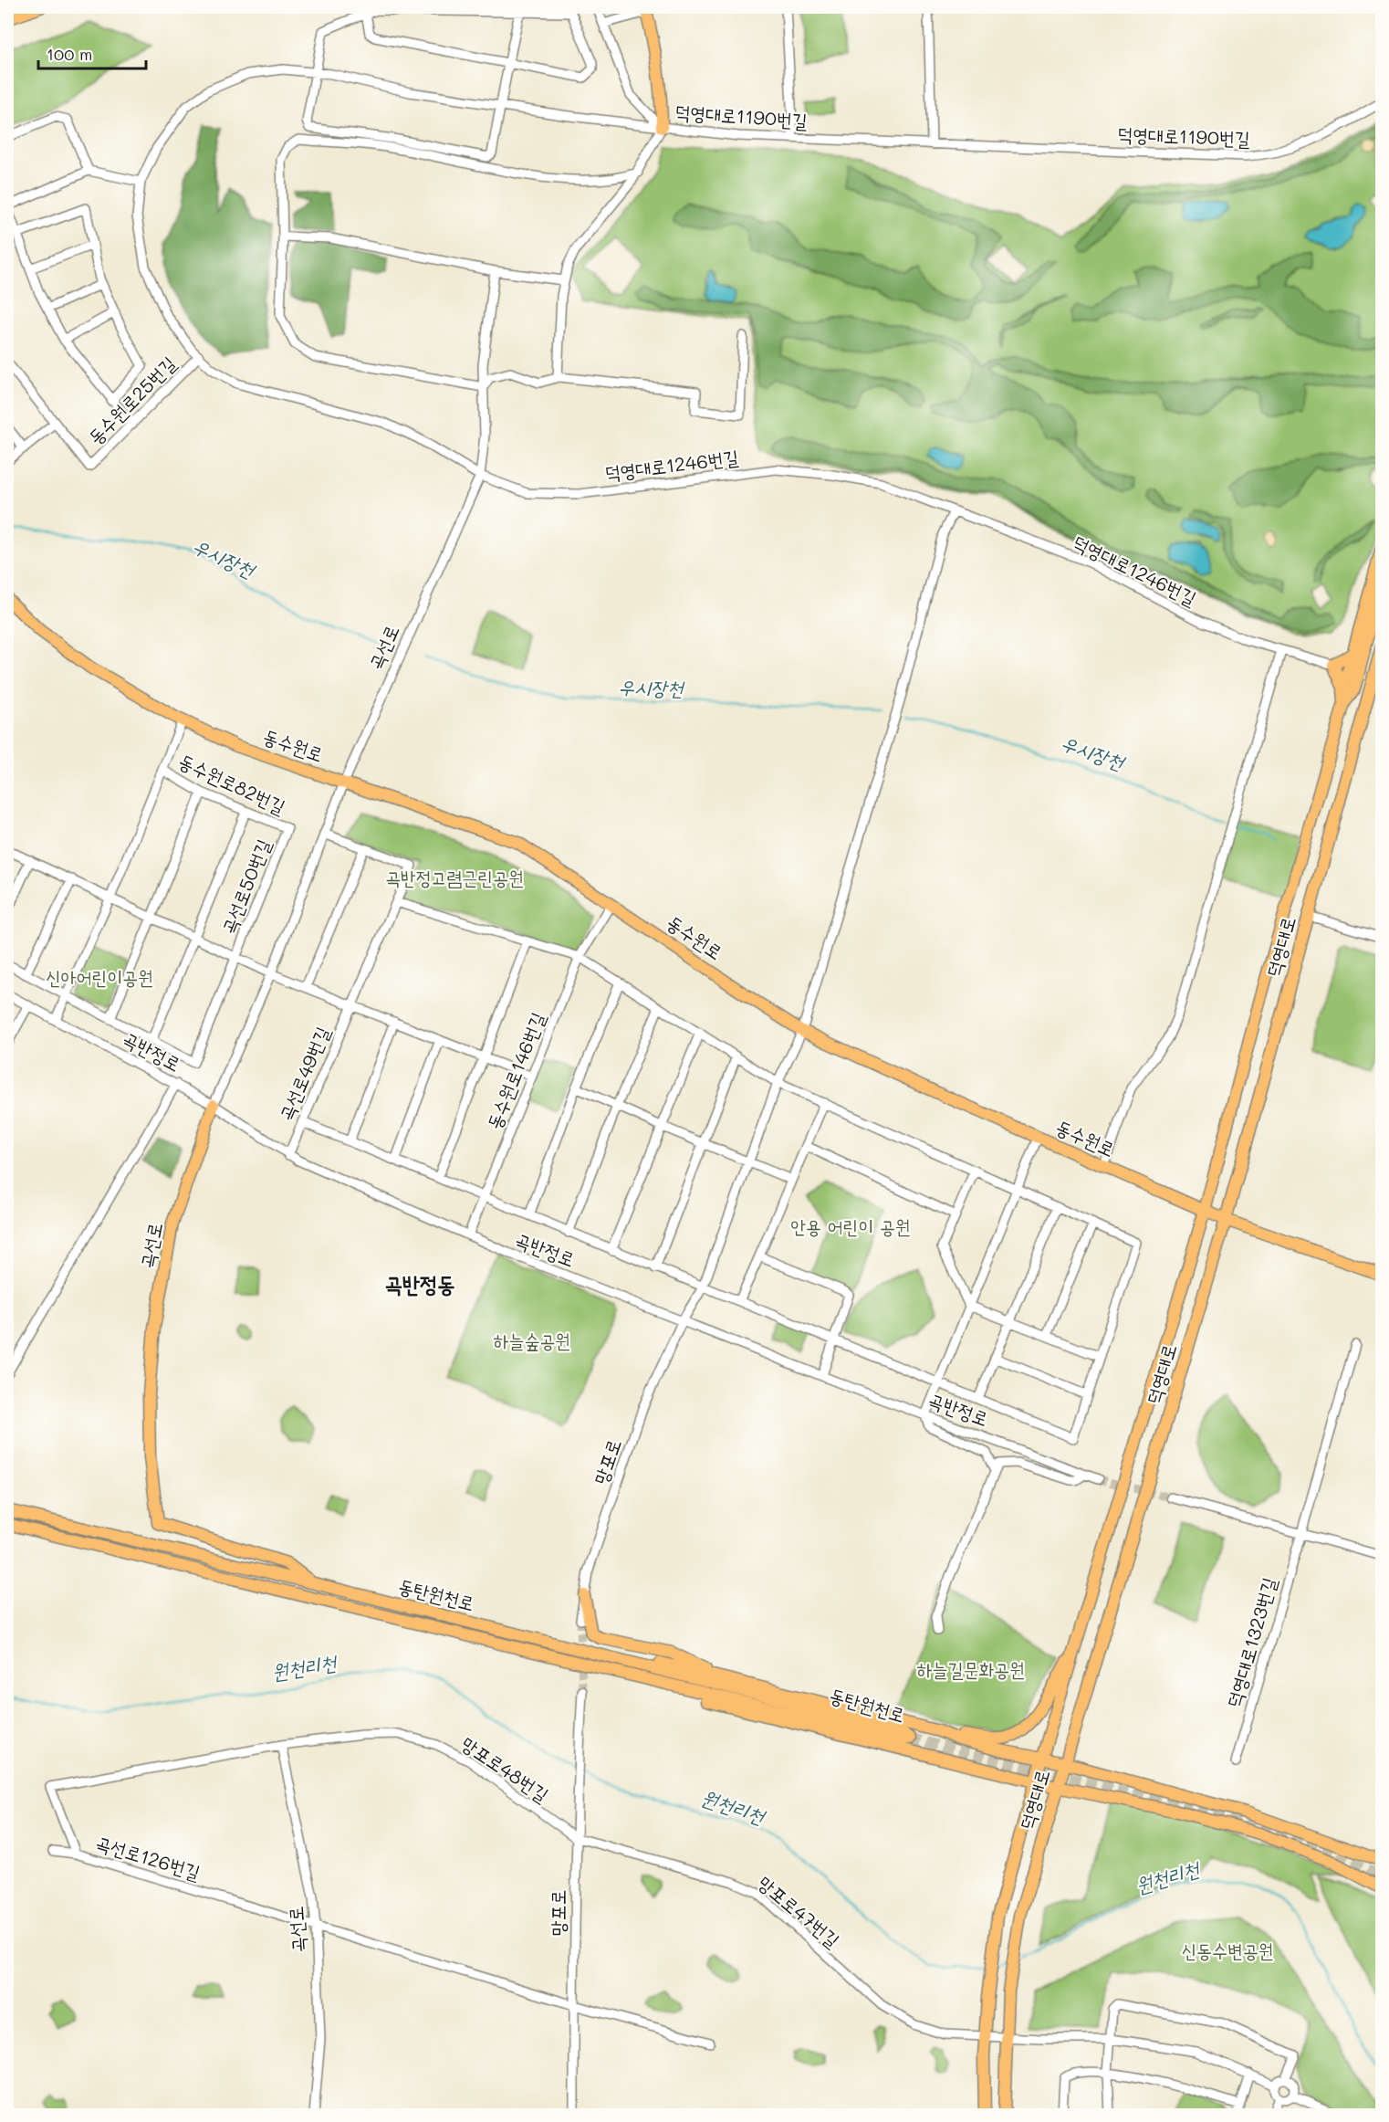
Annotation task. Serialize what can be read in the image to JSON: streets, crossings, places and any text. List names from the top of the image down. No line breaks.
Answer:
{"streets":{"main road":["곡선로","동수원로","덕영대로","동탄원천로"],"street":["덕영대로1190번길","동수원로25번길","덕영대로1246번길","동수원로82번길","곡선로50번길","곡반정로","동수원로146번길","곡선로49번길","망포로","덕영대로1323번길","망포로48번길","곡선로126번길","망포로47번길"]},"crossings":[["덕영대로1190번길","덕영대로1246번길"],["동수원로25번길","덕영대로1246번길"],["덕영대로1246번길","곡선로"],["곡선로","동수원로"],["곡선로","곡선로50번길"],["곡선로","곡반정로"],["곡선로","동탄원천로"],["곡선로","망포로48번길"],["곡선로","곡선로126번길"],["동수원로","동수원로82번길"],["동수원로","덕영대로"],["동수원로","동수원로146번길"],["동수원로82번길","곡선로50번길"],["동수원로82번길","곡반정로"],["덕영대로","망포로47번길"],["곡반정로","동수원로146번길"],["곡반정로","곡선로49번길"],["곡반정로","망포로"],["망포로","망포로48번길"],["망포로","곡선로126번길"],["망포로","망포로47번길"],["망포로48번길","곡선로126번길"],["망포로48번길","망포로47번길"]],"districts":["곡반정동"],"water":["우시장천","원천리천"],"parks":["곡반정고렴근린공원","신아어린이공원","안용 어린이 공원","하늘숲공원","하늘길문화공원","신동수변공원"],"scale_bar":"100 m"}
